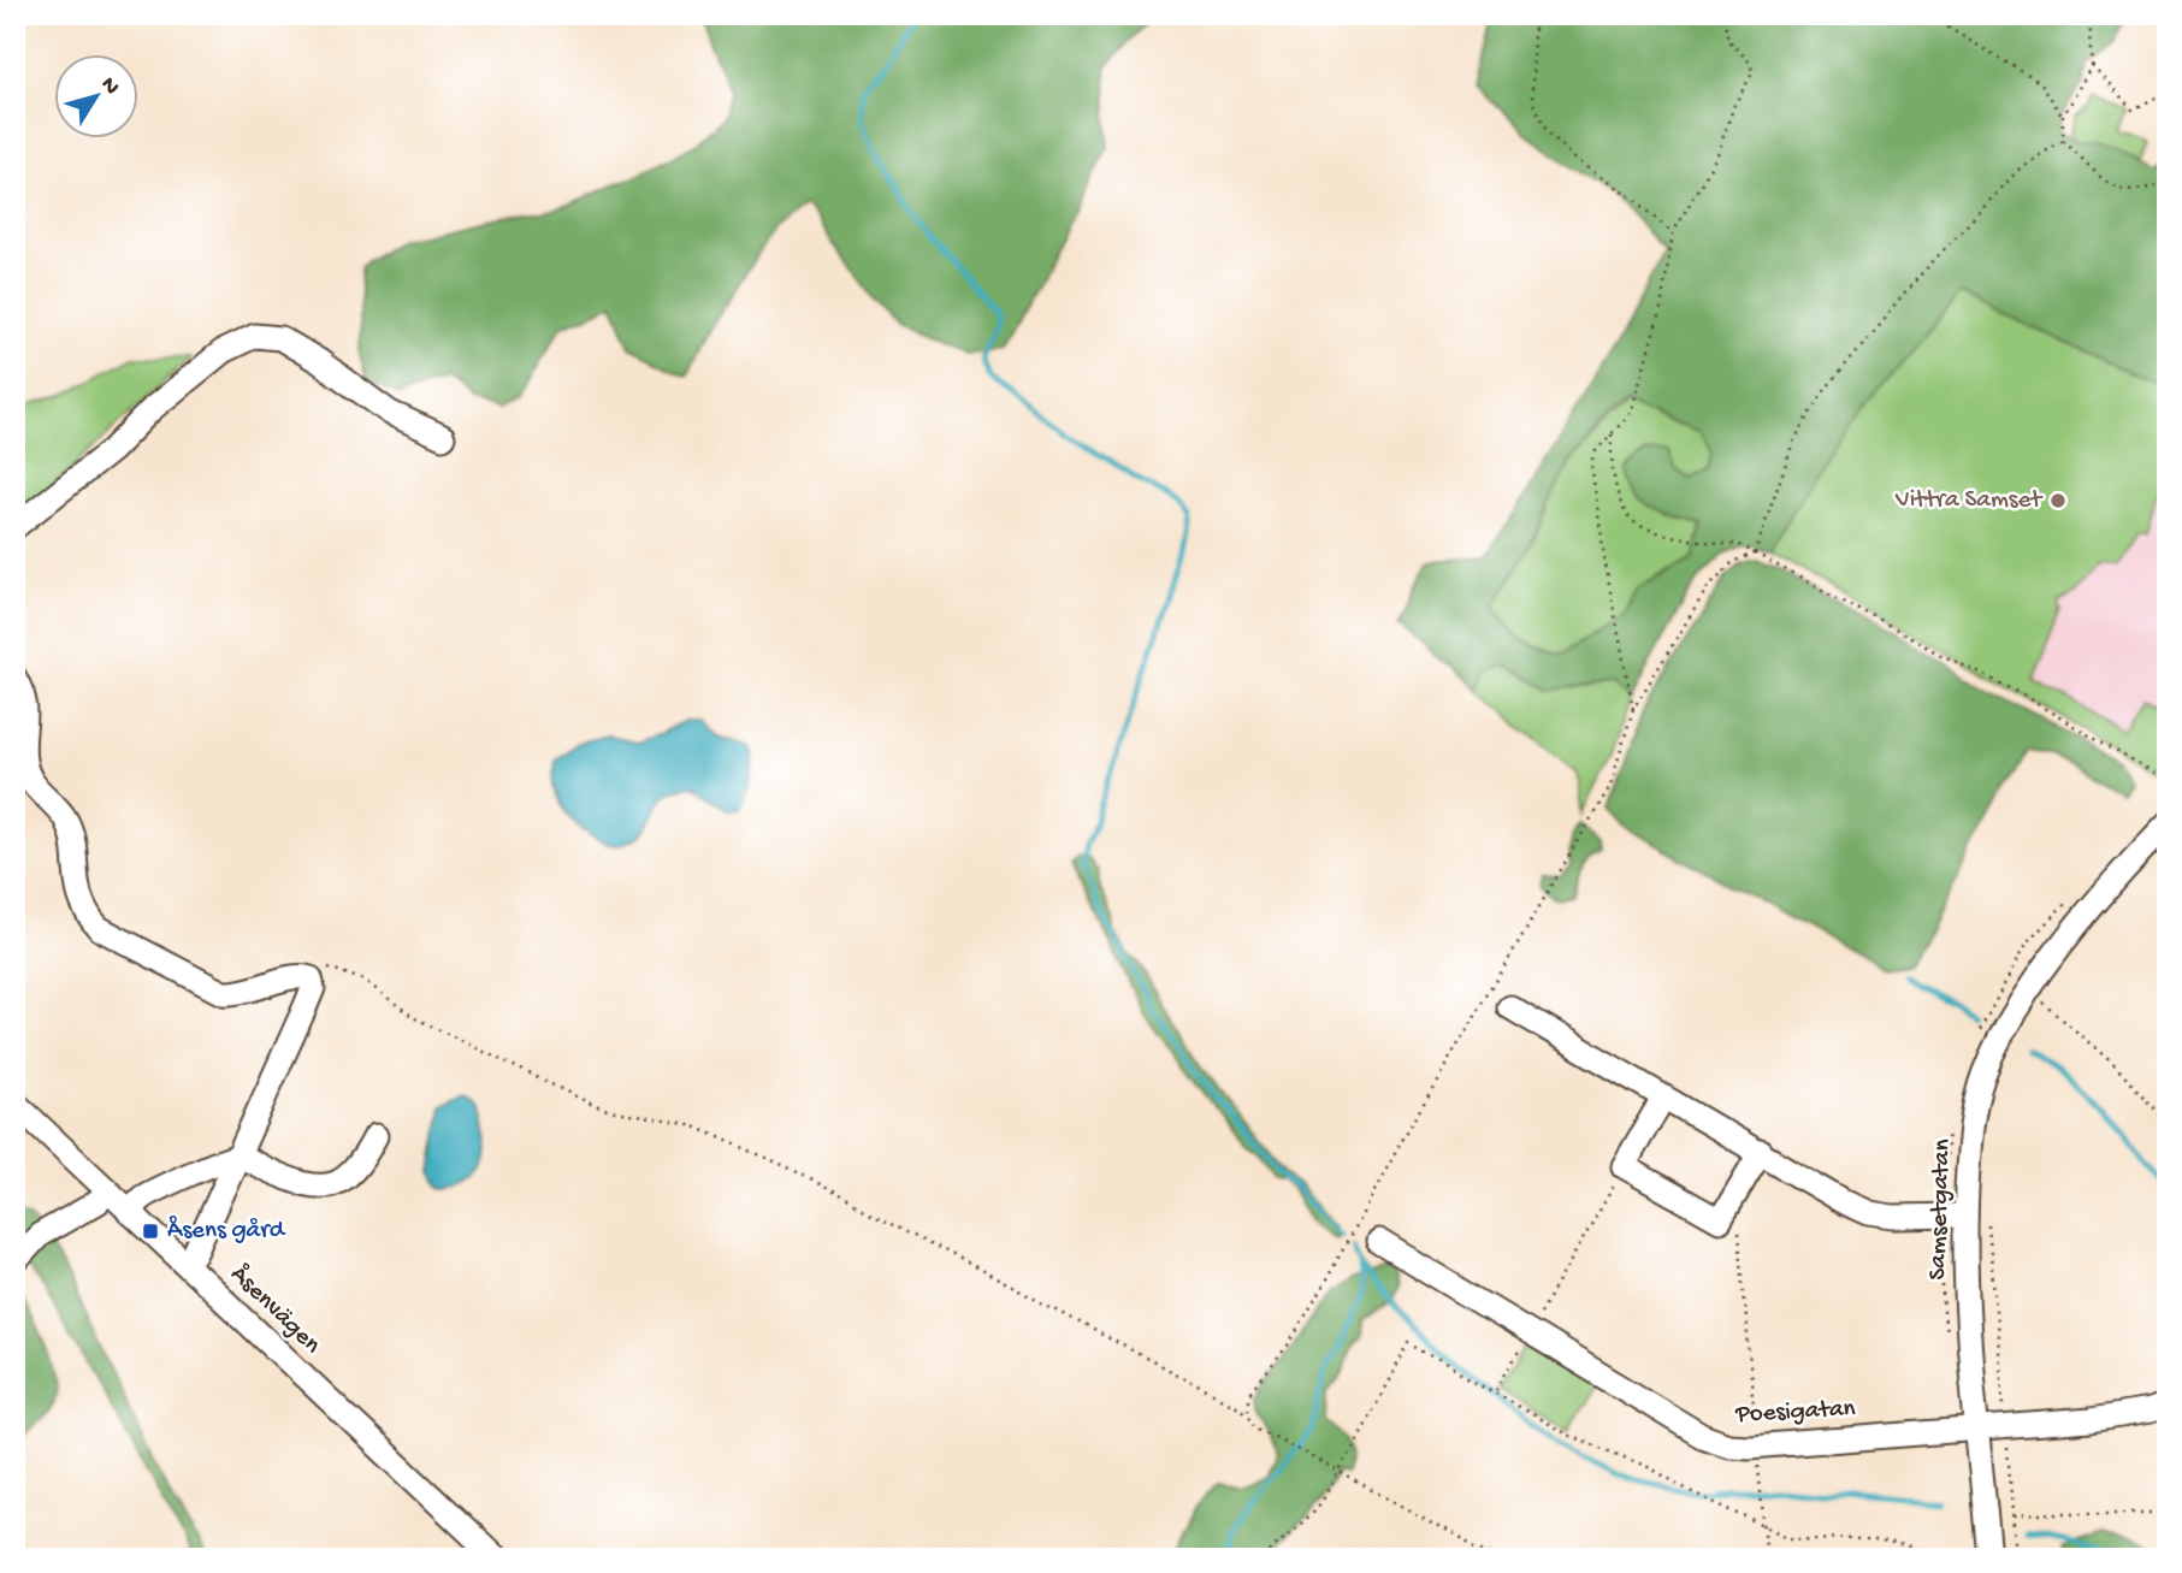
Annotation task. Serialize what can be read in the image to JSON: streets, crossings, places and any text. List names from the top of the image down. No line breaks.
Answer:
{"streets":{"street":["Samsetgatan","Åsenvägen","Poesigatan"]},"crossings":[["Samsetgatan","Poesigatan"]],"places":{"other":["Vittra Samset"],"transit":["Åsens gård"]},"north":"top right"}
